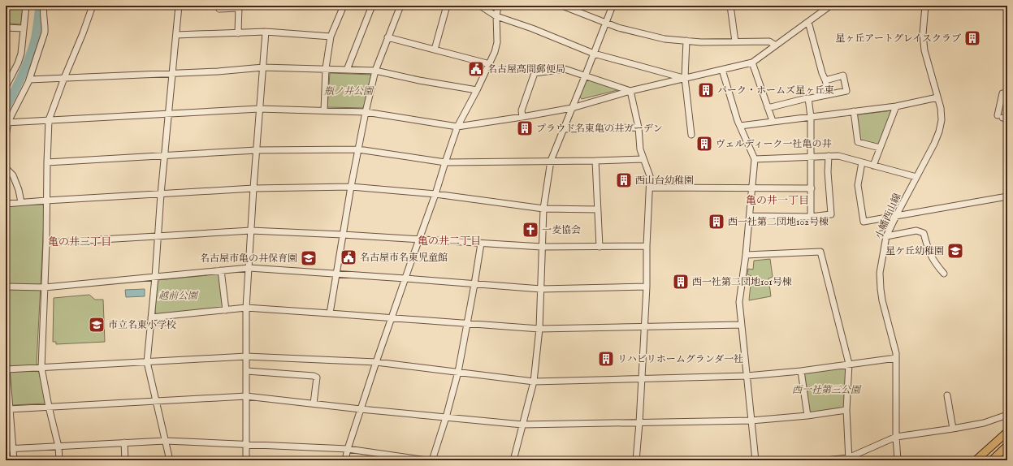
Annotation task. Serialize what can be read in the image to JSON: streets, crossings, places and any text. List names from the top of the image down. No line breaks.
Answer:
{"streets":{"street":["小幡西山線"]},"districts":["亀の井一丁目","亀の井二丁目","亀の井三丁目"],"parks":["瓶ノ井公園","越前公園","西一社第三公園"],"places":{"building":["星ヶ丘アートグレイスクラブ","パーク・ホームズ星ヶ丘東","プラウド名東亀の井ガーデン","ヴェルディーク一社亀の井","西山台幼稚園","西一社第二団地102号棟","西一社第二団地101号棟","リハビリホームグランダ一社"],"public building":["名古屋高間郵便局","名古屋市名東児童館"],"church":["一麦協会"],"school or university":["星ケ丘幼稚園","名古屋市亀の井保育園","市立名東小学校"]}}
